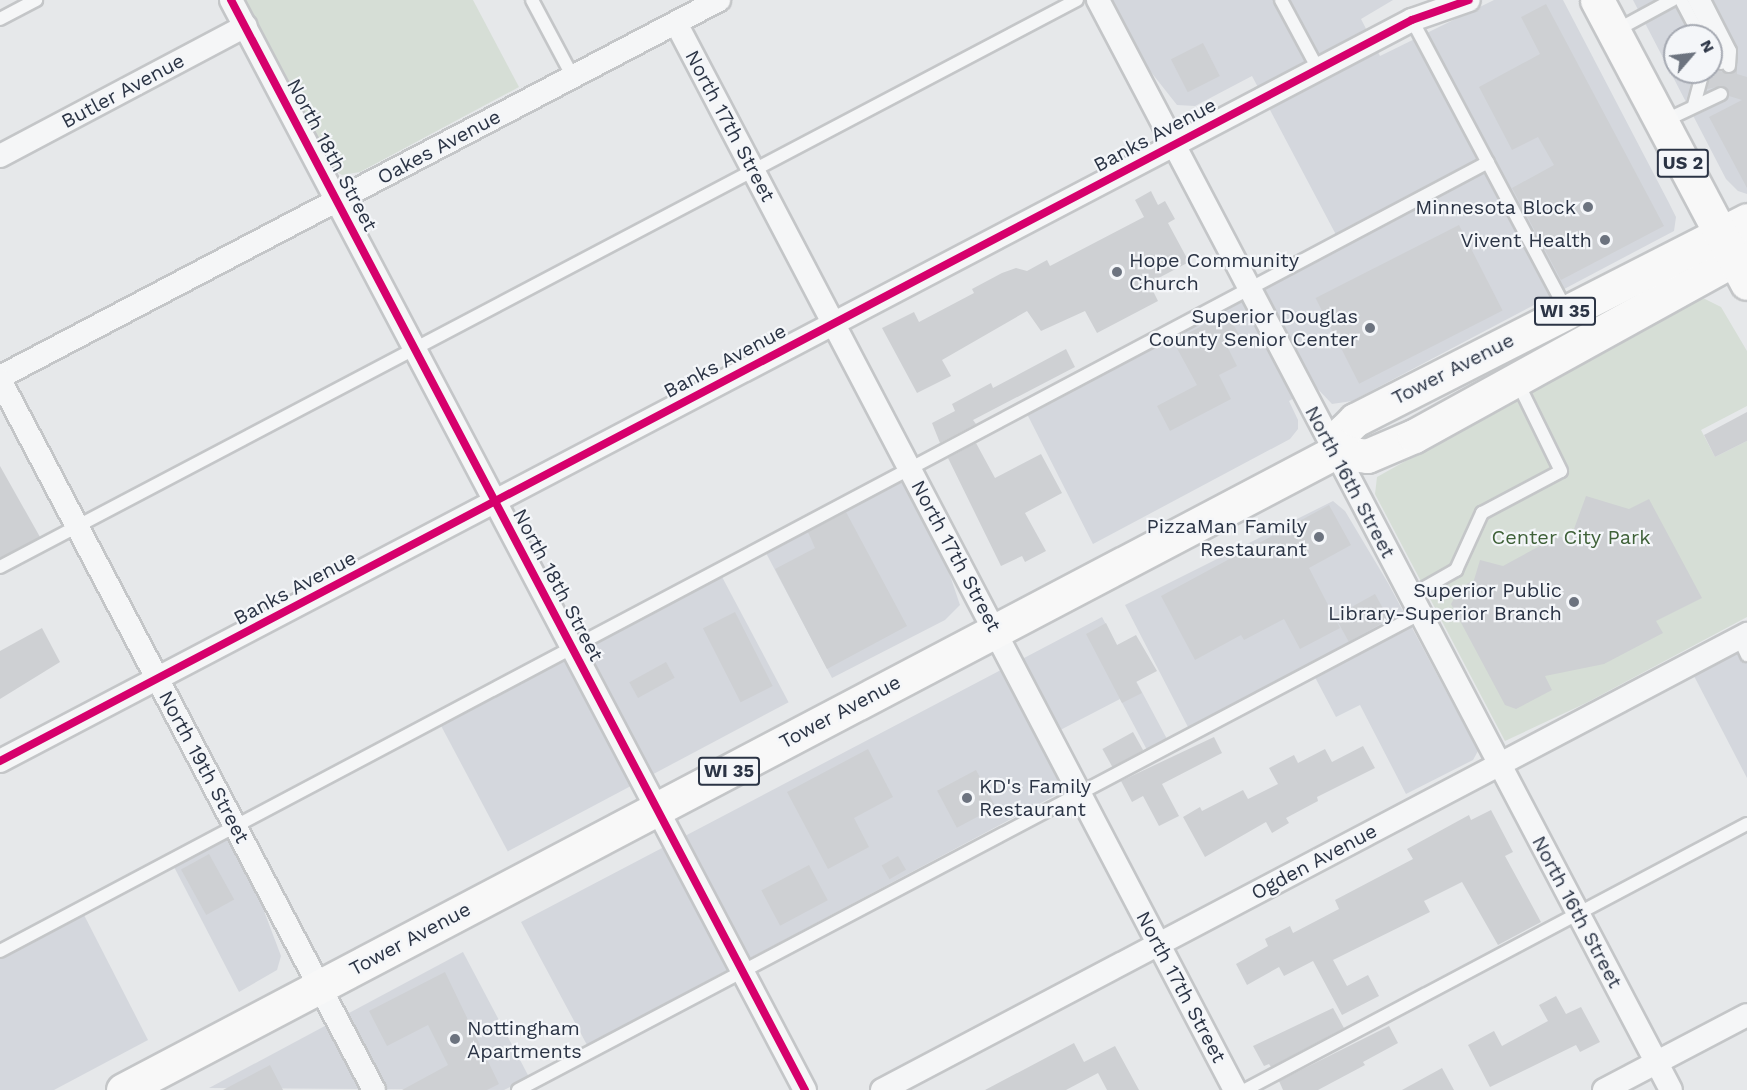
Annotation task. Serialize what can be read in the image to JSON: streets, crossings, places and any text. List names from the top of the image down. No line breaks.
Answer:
{"streets":{"main road":["US 2","WI 35","Tower Avenue"],"street":["Butler Avenue","North 17th Street","Banks Avenue","Oakes Avenue","North 18th Street","North 16th Street","North 19th Street","Ogden Avenue"]},"crossings":[["Butler Avenue","North 18th Street"],["North 17th Street","Banks Avenue"],["North 17th Street","Oakes Avenue"],["North 17th Street","Tower Avenue"],["North 17th Street","Ogden Avenue"],["Banks Avenue","North 18th Street"],["Banks Avenue","North 16th Street"],["Banks Avenue","North 19th Street"],["Oakes Avenue","North 18th Street"],["Oakes Avenue","North 19th Street"],["North 18th Street","Tower Avenue"],["US 2","Tower Avenue"],["Tower Avenue","North 16th Street"],["Tower Avenue","North 19th Street"],["North 16th Street","Ogden Avenue"]],"parks":["Center City Park"],"places":["Minnesota Block","Vivent Health","Hope Community Church","Superior Douglas County Senior Center","PizzaMan Family Restaurant","Superior Public Library-Superior Branch","KD's Family Restaurant","Nottingham Apartments"],"north":"top right"}
